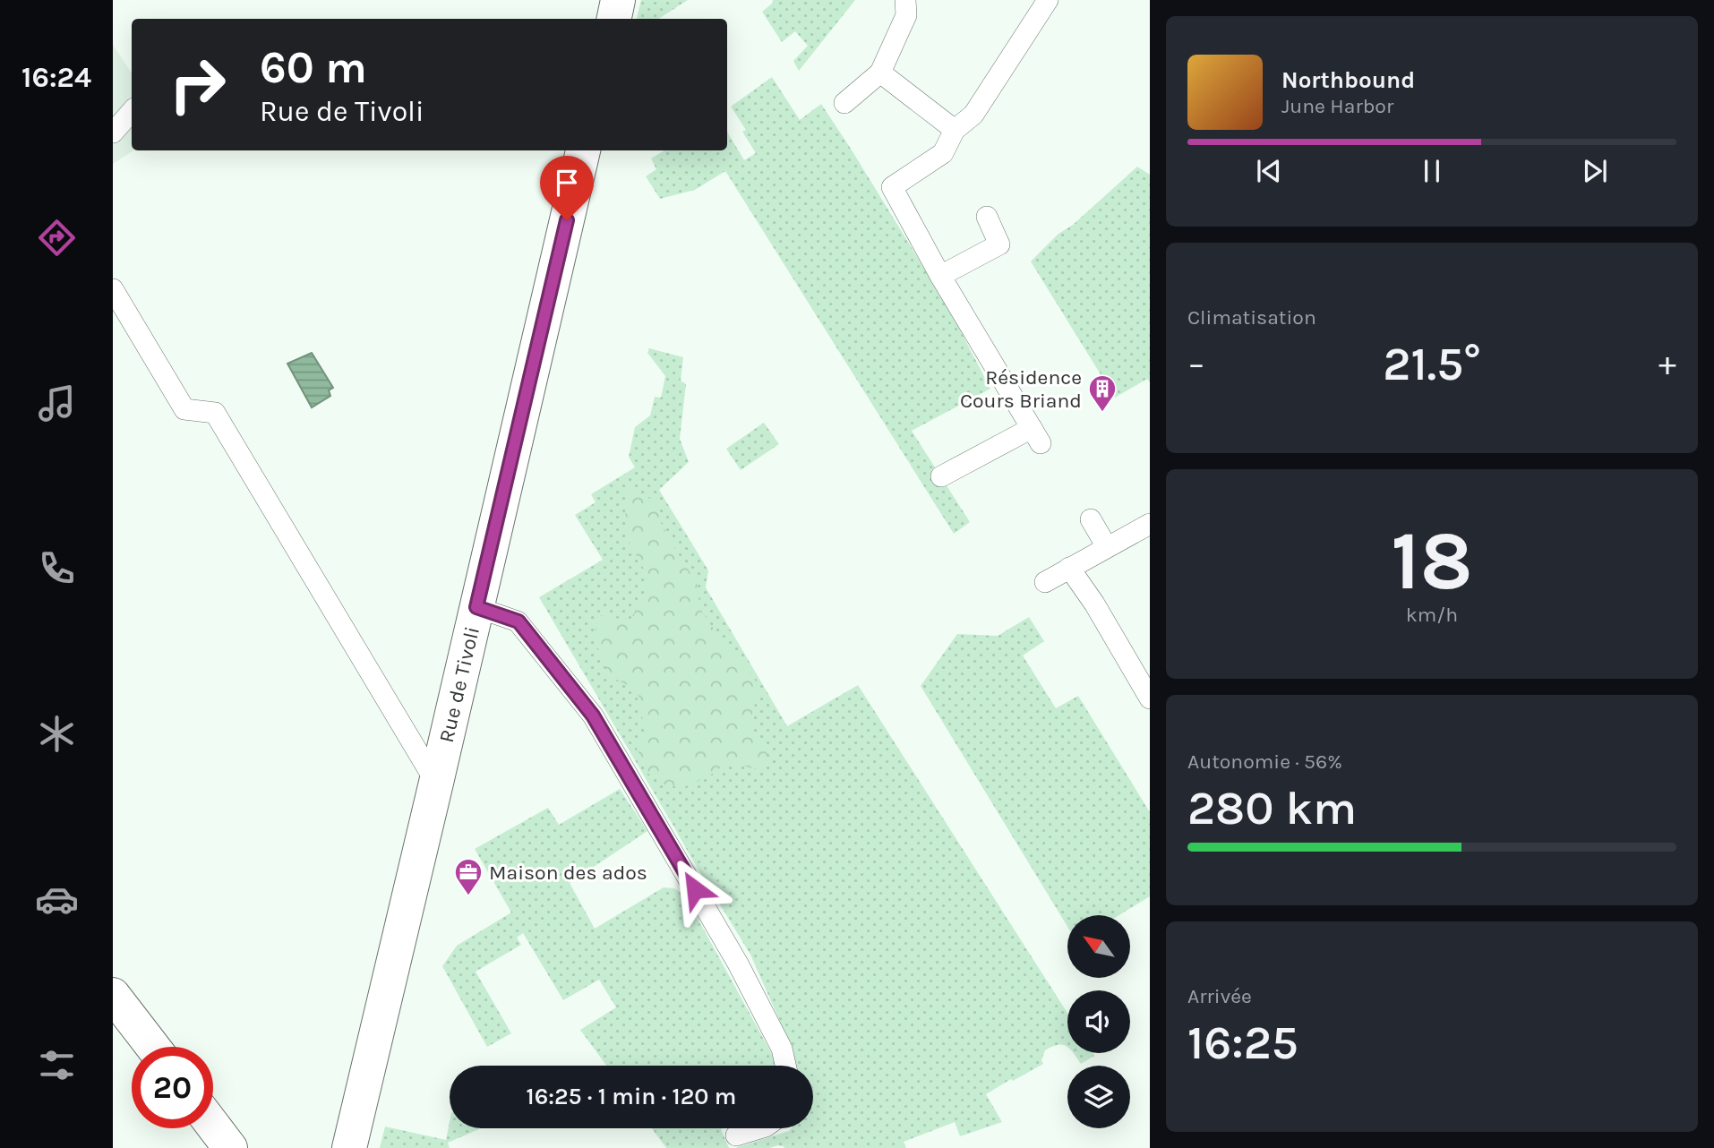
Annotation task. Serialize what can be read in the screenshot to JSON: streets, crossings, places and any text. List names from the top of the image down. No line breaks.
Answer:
{"streets":{"street":["Rue de Tivoli"]},"places":{"building":["Résidence Cours Briand"],"office":["Maison des ados"]},"north":"top left","page":{"tabs":"16:24","turn":["60 m","Rue de Tivoli"],"song":["Northbound","June Harbor"],"tile":["Climatisation",["18","km/h"],["Autonomie · 56%","280 km"],["Arrivée","16:25"]],"heat":["−","21.5°","+"],"limit":"20","trip":"16:25 · 1 min · 120 m"}}
